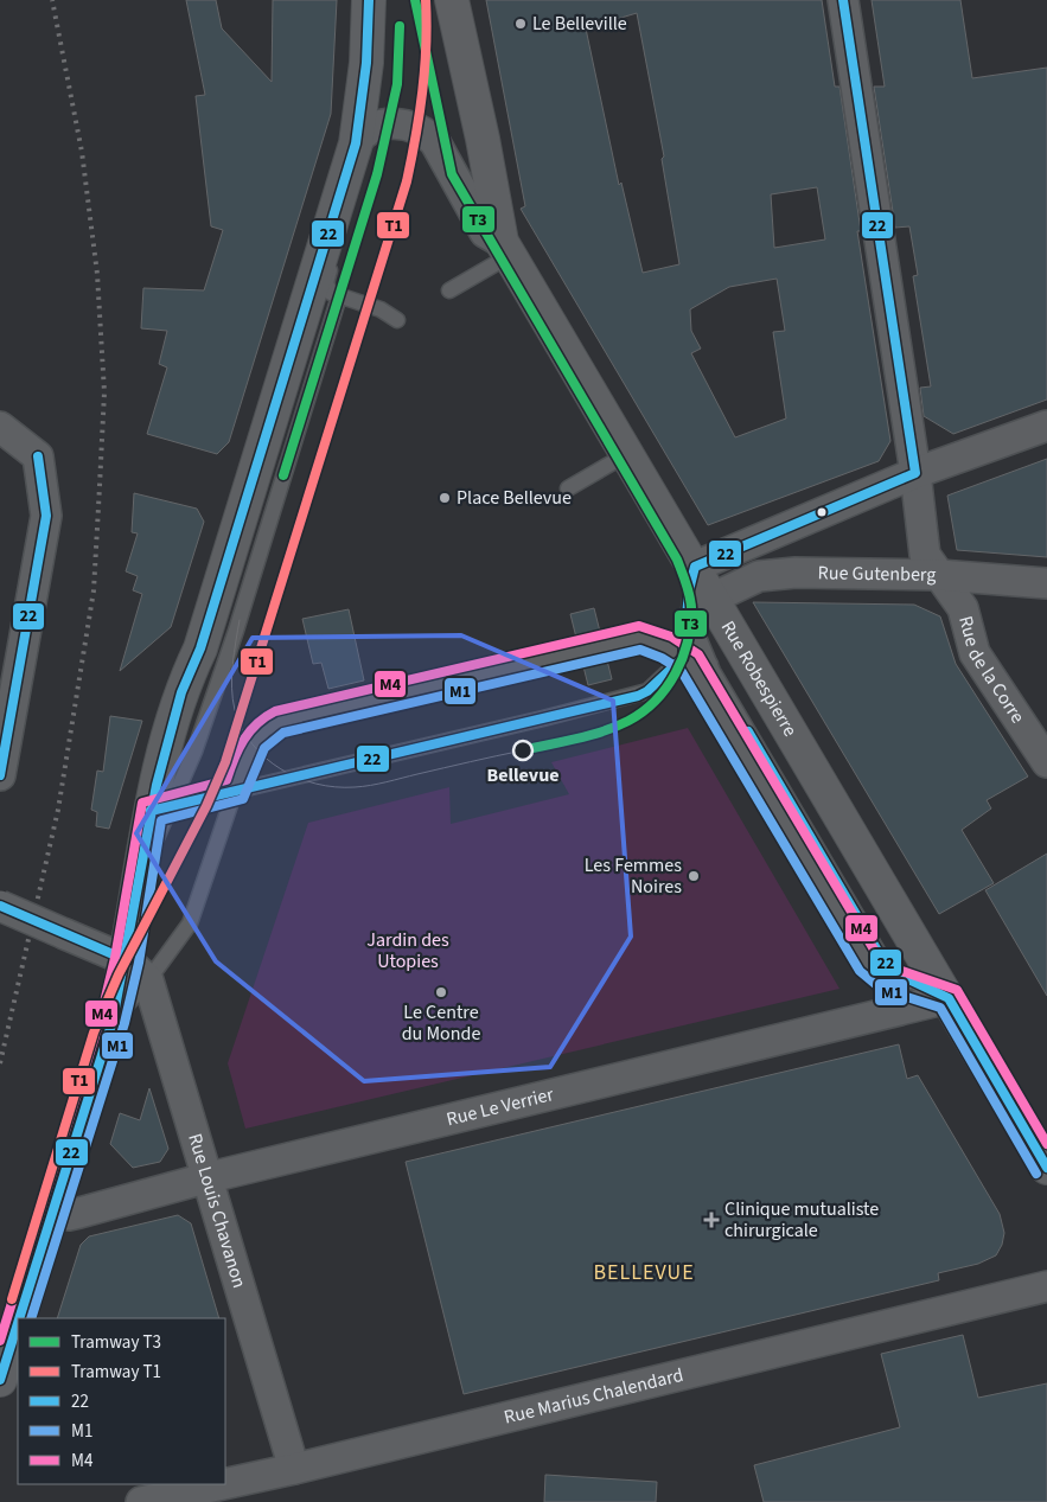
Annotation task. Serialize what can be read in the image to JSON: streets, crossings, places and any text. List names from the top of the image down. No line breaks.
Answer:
{"streets":{"main road":["Rue Robespierre"],"street":["Rue Gutenberg","Rue de la Corre","Rue Le Verrier","Rue Louis Chavanon","Rue Marius Chalendard"]},"crossings":[["Rue Gutenberg","Rue de la Corre"],["Rue Gutenberg","Rue Robespierre"],["Rue Robespierre","Rue Le Verrier"],["Rue Le Verrier","Rue Louis Chavanon"],["Rue Louis Chavanon","Rue Marius Chalendard"]],"districts":["BELLEVUE"],"parks":["Jardin des Utopies"],"places":{"other":["Le Belleville","Place Bellevue","Bellevue","Les Femmes Noires","Le Centre du Monde"],"health":["Clinique mutualiste chirurgicale"]},"lines":["tram line T3","tram line T1","transit line 22","transit line M4","transit line M1"],"legend":["Tramway T3","Tramway T1","22","M1","M4"]}
